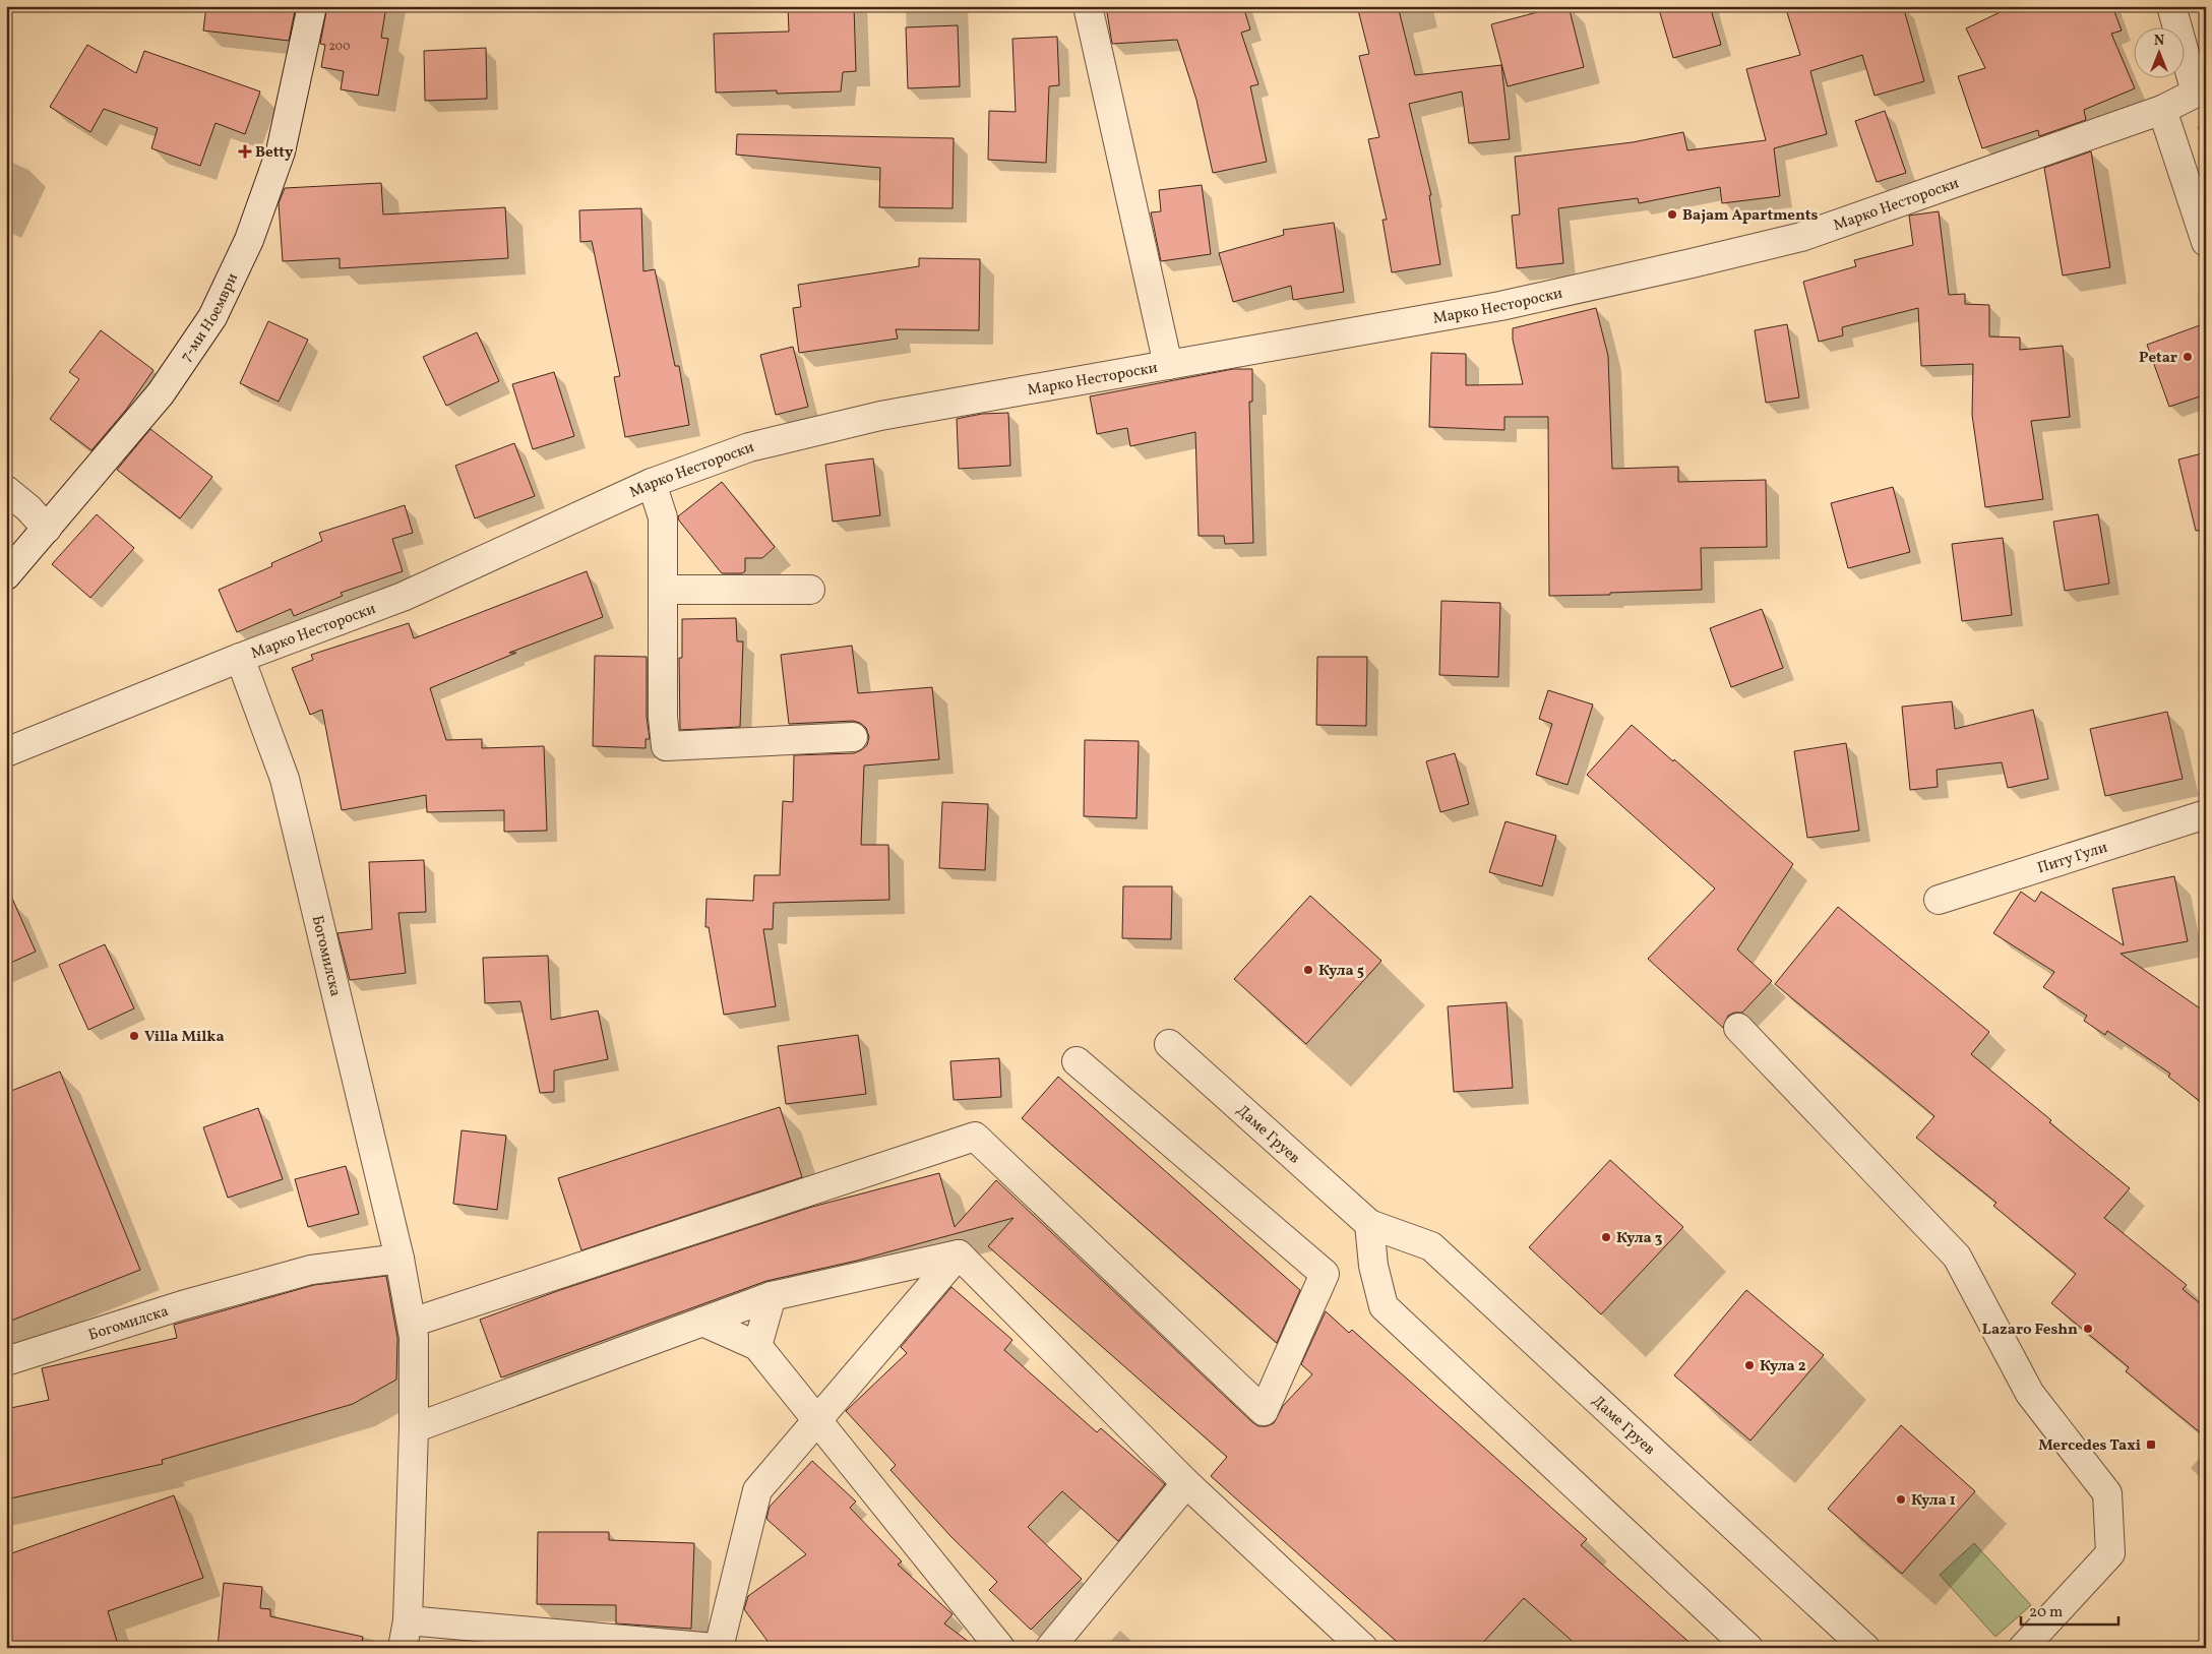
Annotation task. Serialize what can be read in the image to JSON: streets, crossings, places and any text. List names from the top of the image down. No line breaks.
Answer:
{"streets":{"street":["Марко Нестороски","7-ми Ноември","Питу Гули","Богомилска","Даме Груев"]},"crossings":[["Марко Нестороски","Богомилска"]],"places":{"health":["Betty"],"other":["Bajam Apartments","Petar","Кула 5","Villa Milka","Кула 3","Lazaro Feshn","Кула 2","Кула 1"],"transit":["Mercedes Taxi"]},"house_numbers":["200"],"scale_bar":"20 m","north":"top"}
